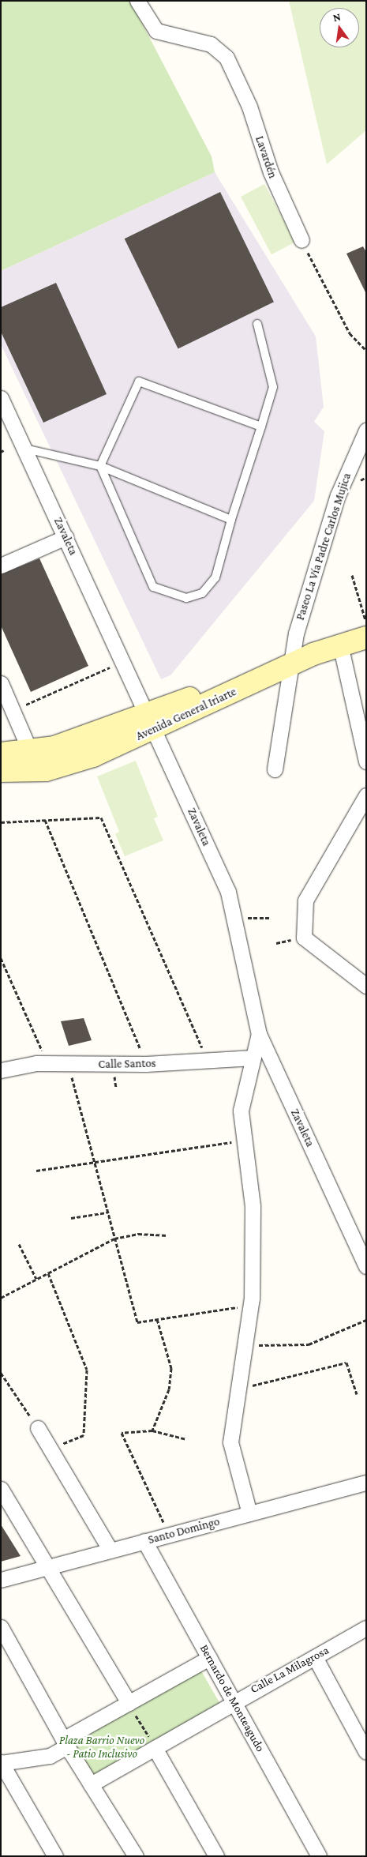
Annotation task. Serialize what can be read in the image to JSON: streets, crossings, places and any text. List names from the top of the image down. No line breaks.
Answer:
{"streets":{"main road":["Avenida General Iriarte"],"street":["Lavardén","Zavaleta","Paseo La Vía Padre Carlos Mujica","Calle Santos","Santo Domingo","Calle La Milagrosa","Bernardo de Monteagudo"]},"crossings":[["Zavaleta","Avenida General Iriarte"],["Paseo La Vía Padre Carlos Mujica","Avenida General Iriarte"],["Santo Domingo","Bernardo de Monteagudo"],["Calle La Milagrosa","Bernardo de Monteagudo"]],"parks":["Plaza Barrio Nuevo - Patio Inclusivo"],"north":"top"}
